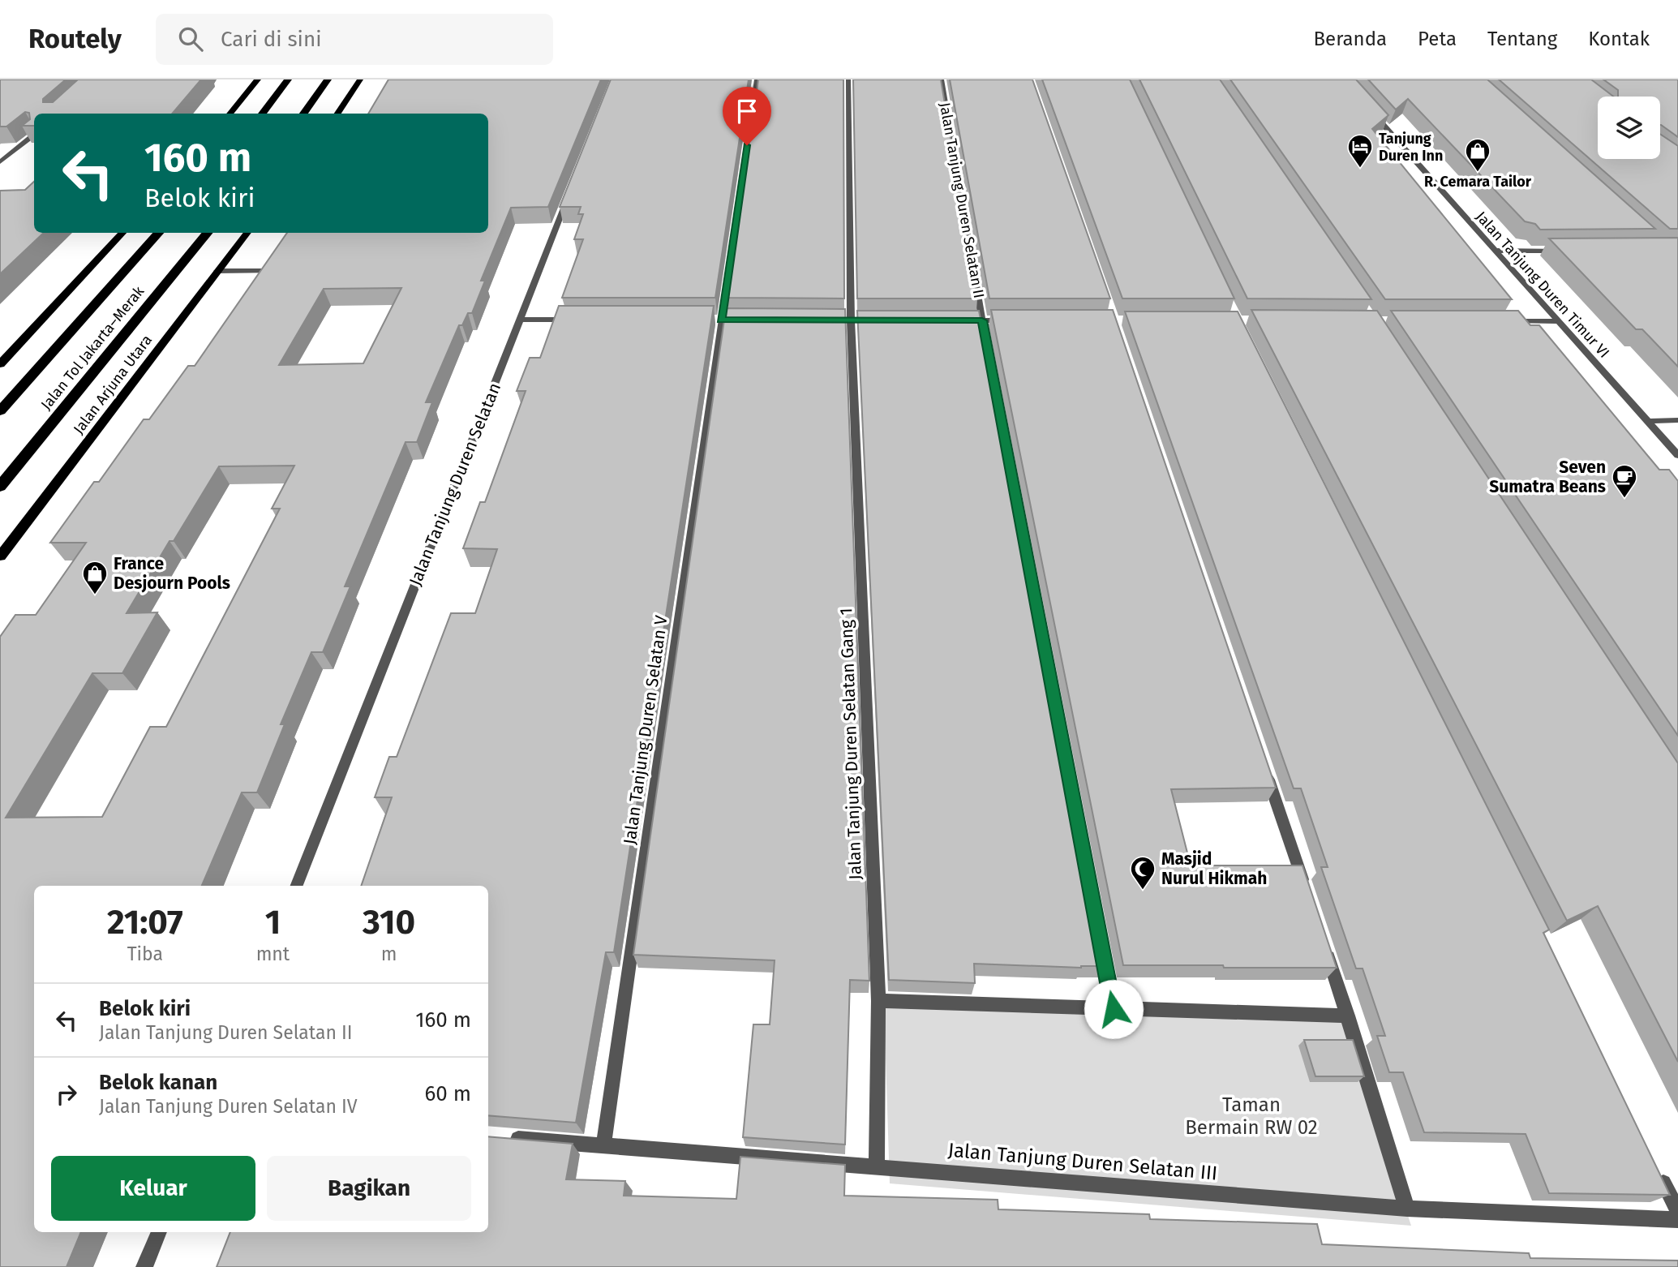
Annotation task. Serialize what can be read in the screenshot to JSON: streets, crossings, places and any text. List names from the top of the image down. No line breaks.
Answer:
{"streets":{"highway":["Jalan Tol Jakarta–Merak"],"main road":["Jalan Arjuna Utara"],"street":["Jalan Tanjung Duren Selatan II","Jalan Tanjung Duren Timur VI","Jalan Tanjung Duren Selatan","Jalan Tanjung Duren Selatan V","Jalan Tanjung Duren Selatan Gang 1","Jalan Tanjung Duren Selatan III"]},"crossings":[["Jalan Tanjung Duren Selatan V","Jalan Tanjung Duren Selatan III"],["Jalan Tanjung Duren Selatan Gang 1","Jalan Tanjung Duren Selatan III"]],"parks":["Taman Bermain RW 02"],"places":{"hotel":["Tanjung Duren Inn"],"shop":["R. Cemara Tailor","France Desjourn Pools"],"cafe":["Seven Sumatra Beans"],"mosque":["Masjid Nurul Hikmah"]},"page":{"header":"Routely","search":"Cari di sini","nav":["Beranda","Peta","Tentang","Kontak"],"turn":["160 m","Belok kiri"],"eta":["21:07","Tiba","1","mnt","310","m"],"list":[{"name":"Belok kiri","note":"Jalan Tanjung Duren Selatan II","value":"160 m"},{"name":"Belok kanan","note":"Jalan Tanjung Duren Selatan IV","value":"60 m"}],"buttons":["Keluar","Bagikan"]}}
